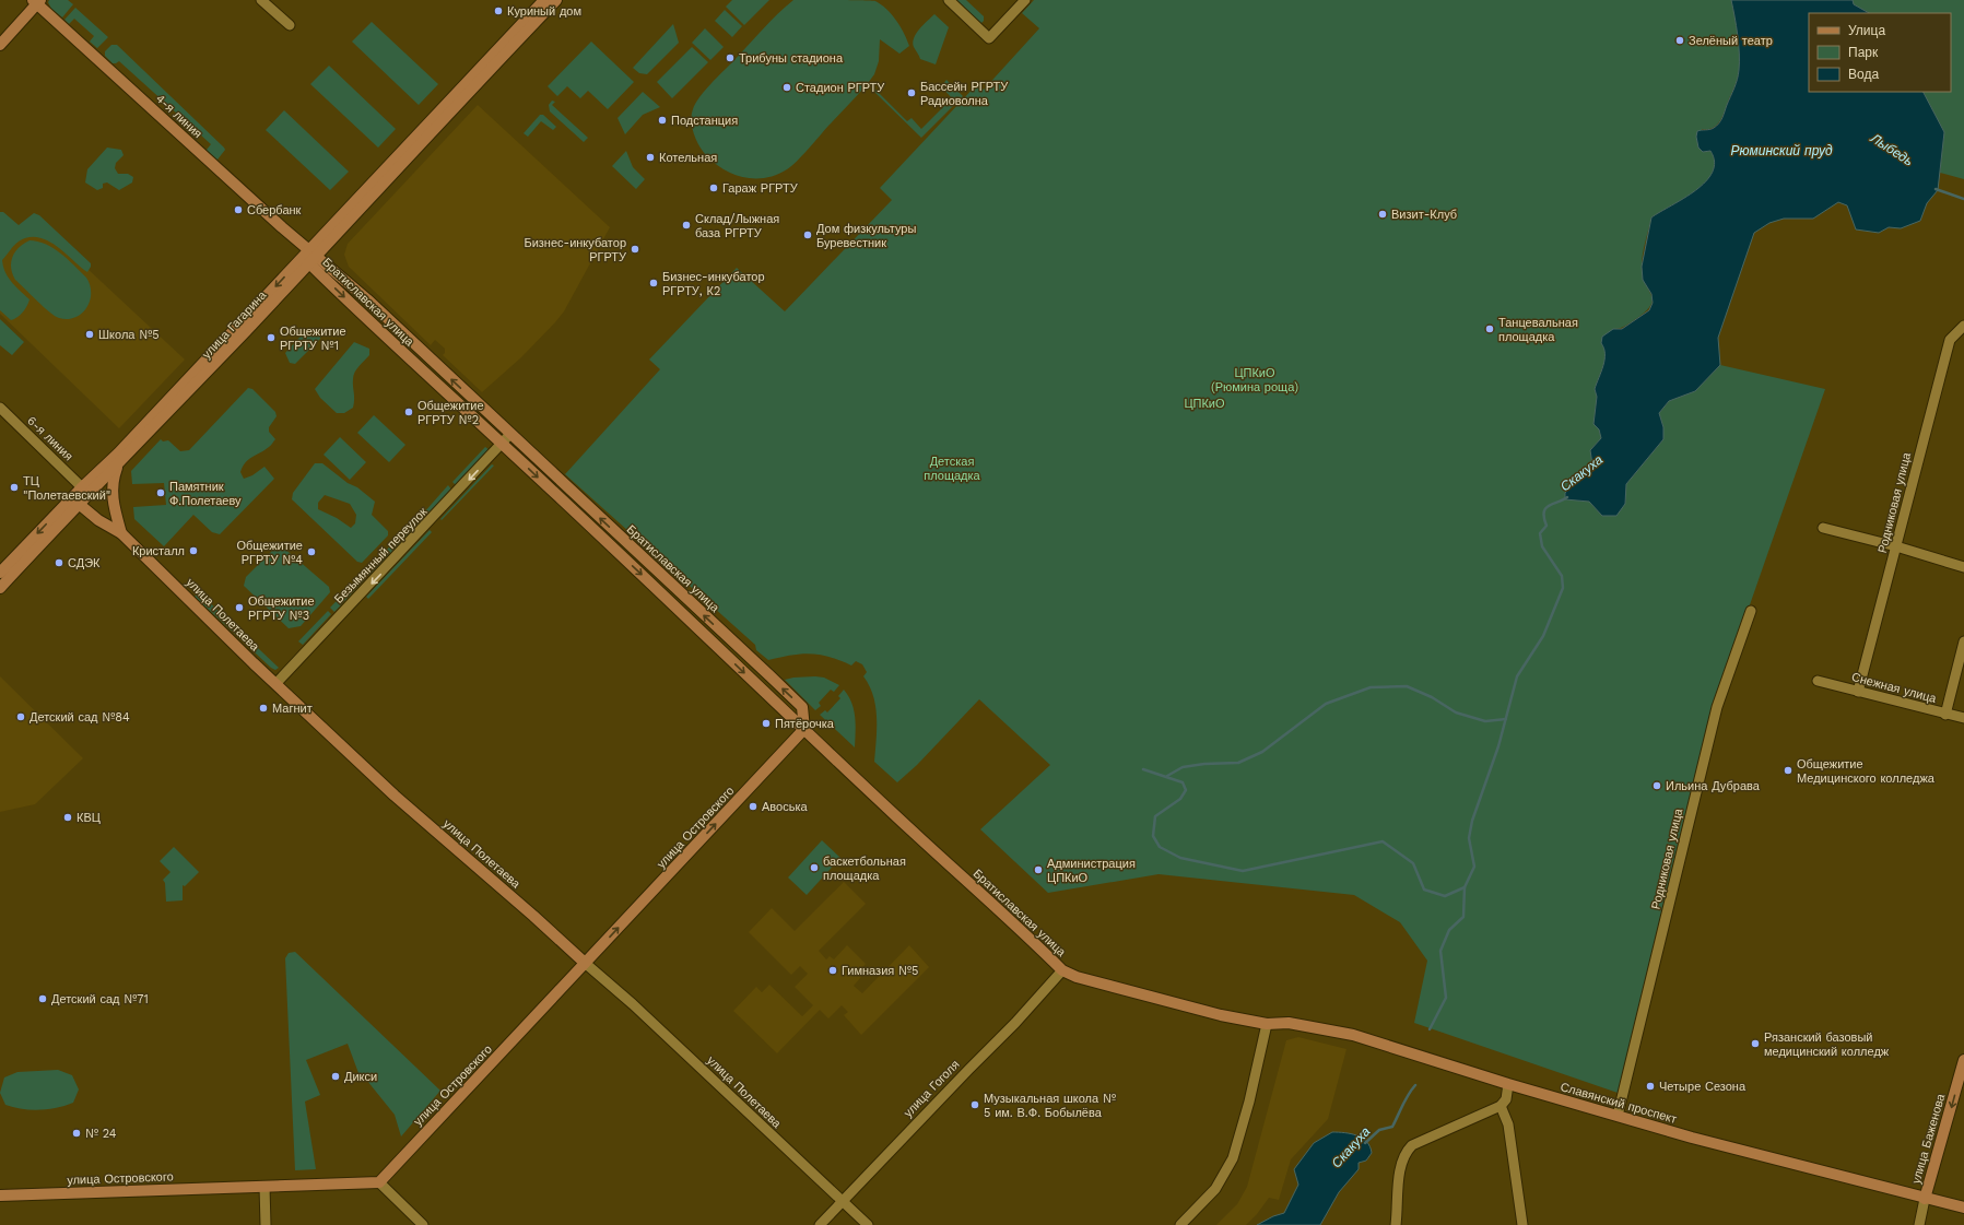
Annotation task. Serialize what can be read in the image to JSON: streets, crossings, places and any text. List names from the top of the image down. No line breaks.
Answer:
{"streets":{"street":["4-я линия","Братиславская улица","улица Гагарина","6-я линия","Родниковая улица","Безымянный переулок","улица Полетаева","Снежная улица","улица Островского","улица Гоголя","Славянский проспект","улица Баженова"]},"crossings":[["4-я линия","Братиславская улица"],["4-я линия","улица Гагарина"],["Братиславская улица","улица Гагарина"],["Братиславская улица","Безымянный переулок"],["Братиславская улица","улица Островского"],["Братиславская улица","улица Гоголя"],["Братиславская улица","Славянский проспект"],["улица Гагарина","6-я линия"],["улица Гагарина","улица Полетаева"],["Родниковая улица","Снежная улица"],["Родниковая улица","Славянский проспект"],["Безымянный переулок","улица Полетаева"],["улица Полетаева","улица Островского"],["улица Полетаева","улица Гоголя"],["Славянский проспект","улица Баженова"]],"one_way":["Безымянный переулок","улица Баженова"],"water":["Лыбедь","Рюминский пруд","Скакуха"],"parks":["ЦПКиО (Рюмина роща)","ЦПКиО","Детская площадка"],"places":["Куриный дом","Зелёный театр","Трибуны стадиона","Стадион РГРТУ","Бассейн РГРТУ Радиоволна","Подстанция","Котельная","Гараж РГРТУ","Сбербанк","Визит-Клуб","Склад/Лыжная база РГРТУ","Дом физкультуры Буревестник","Бизнес-инкубатор РГРТУ","Бизнес-инкубатор РГРТУ, К2","Танцевальная площадка","Школа №5","Общежитие РГРТУ №1","Общежитие РГРТУ №2","ТЦ \"Полетаевский\"","Памятник Ф.Полетаеву","Кристалл","Общежитие РГРТУ №4","СДЭК","Общежитие РГРТУ №3","Магнит","Детский сад №84","Пятёрочка","Общежитие Медицинского колледжа","Ильина Дубрава","Авоська","КВЦ","баскетбольная площадка","Администрация ЦПКиО","Гимназия №5","Детский сад №71","Рязанский базовый медицинский колледж","Дикси","Четыре Сезона","Музыкальная школа № 5 им. В.Ф. Бобылёва","№ 24"],"legend":["Улица","Парк","Вода"]}
